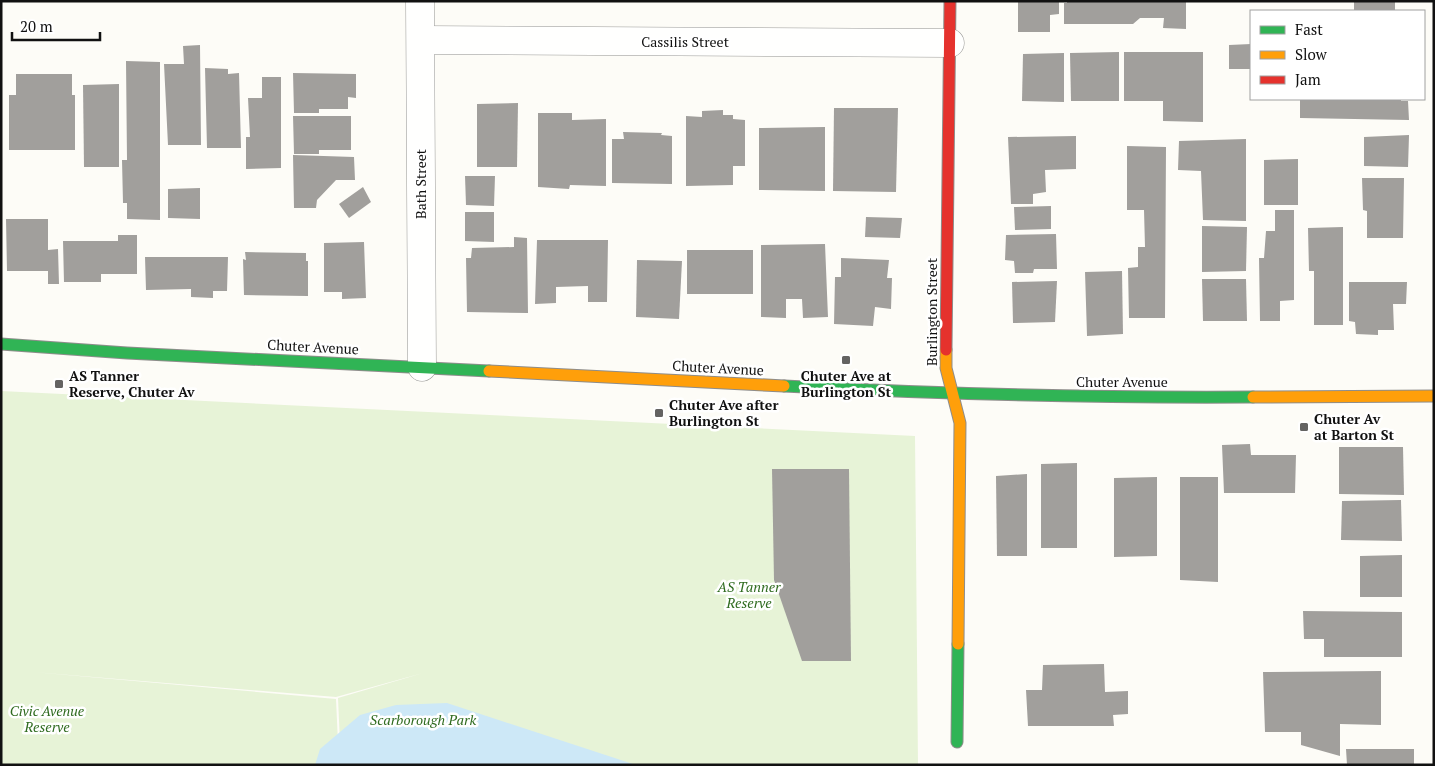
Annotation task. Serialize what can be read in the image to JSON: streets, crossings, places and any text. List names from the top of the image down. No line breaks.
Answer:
{"streets":{"main road":["Burlington Street","Chuter Avenue"],"street":["Cassilis Street","Bath Street"]},"crossings":[["Cassilis Street","Bath Street"],["Cassilis Street","Burlington Street"],["Bath Street","Chuter Avenue"],["Burlington Street","Chuter Avenue"]],"parks":["AS Tanner Reserve","Civic Avenue Reserve","Scarborough Park"],"places":{"transit":["Chuter Ave at Burlington St","AS Tanner Reserve, Chuter Av","Chuter Ave after Burlington St","Chuter Av at Barton St"]},"legend":["Fast","Slow","Jam"],"scale_bar":"20 m"}
